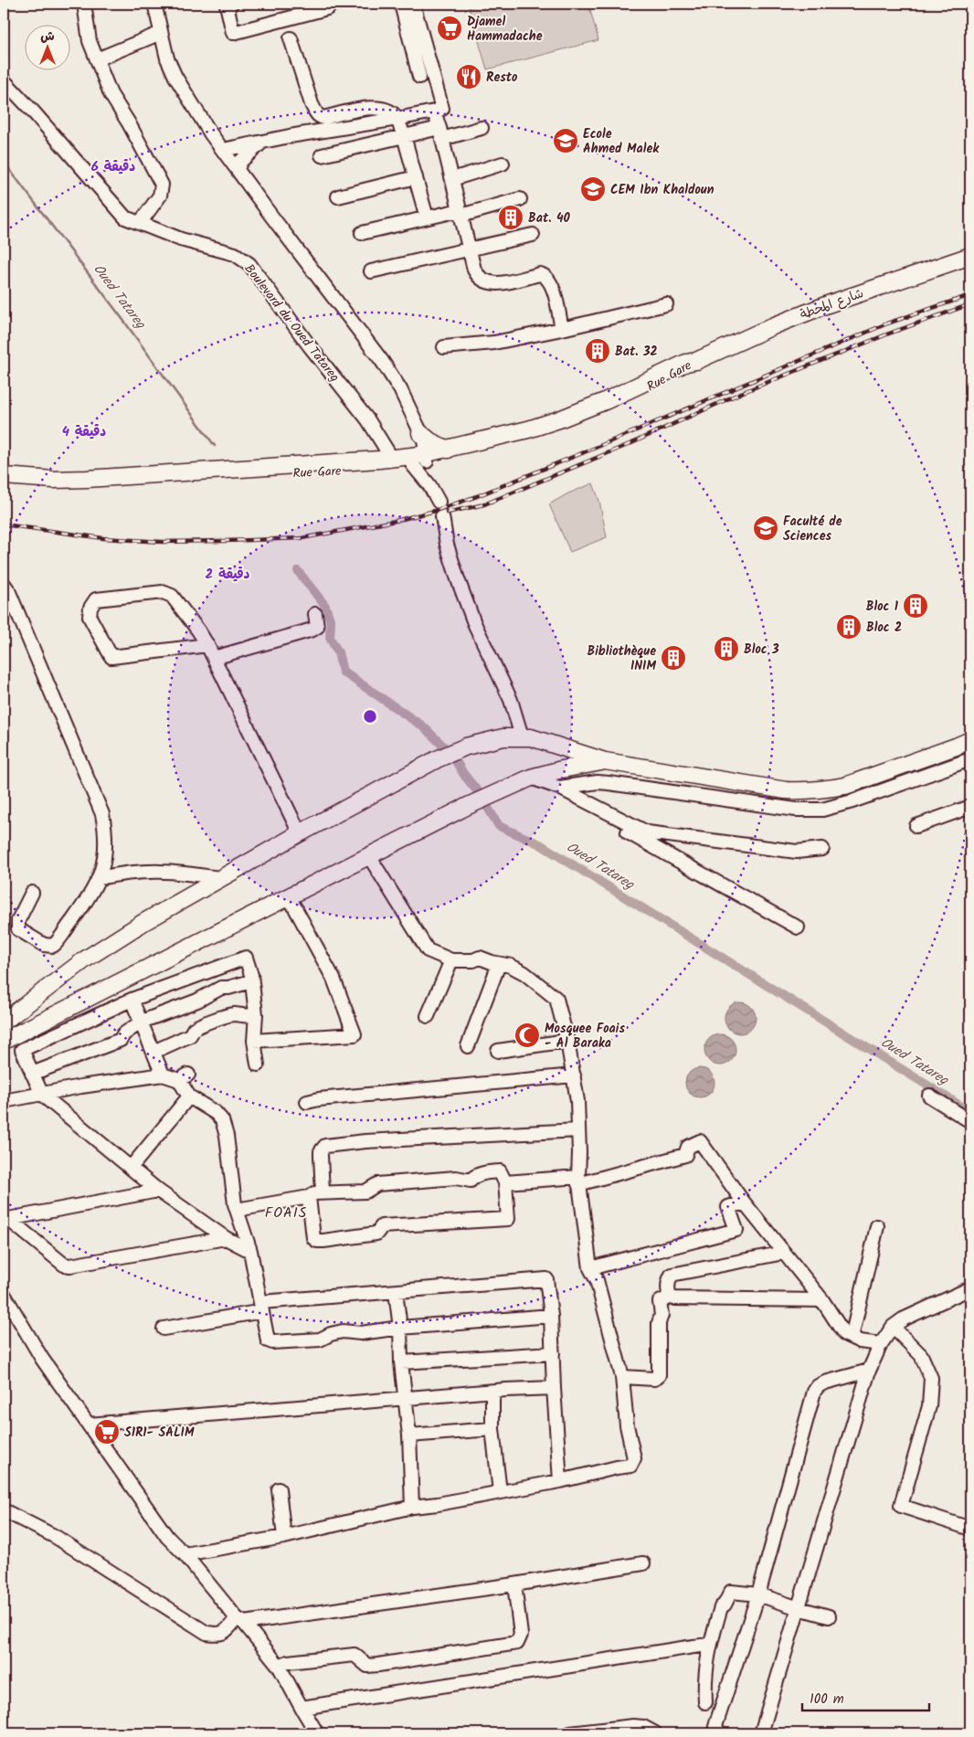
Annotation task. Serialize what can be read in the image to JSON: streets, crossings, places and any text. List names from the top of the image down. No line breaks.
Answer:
{"streets":{"main road":["شارع المحطة","Rue Gare"],"street":["Boulevard du Oued Tatareg"]},"crossings":[["شارع المحطة","Rue Gare"],["Boulevard du Oued Tatareg","Rue Gare"]],"districts":["FOAIS"],"water":["Oued Tatareg"],"places":{"supermarket":["Djamel Hammadache","S1R1- SALIM"],"restaurant":["Resto"],"school or university":["Ecole Ahmed Malek","CEM Ibn Khaldoun","Faculté de Sciences"],"building":["Bat. 40","Bat. 32","Bloc 1","Bloc 2","Bloc 3","Bibliothèque INIM"],"mosque":["Mosquee Foais - Al Baraka"]},"scale_bar":"100 m","north":"top","rings":["6 دقيقة","4 دقيقة","2 دقيقة"]}
